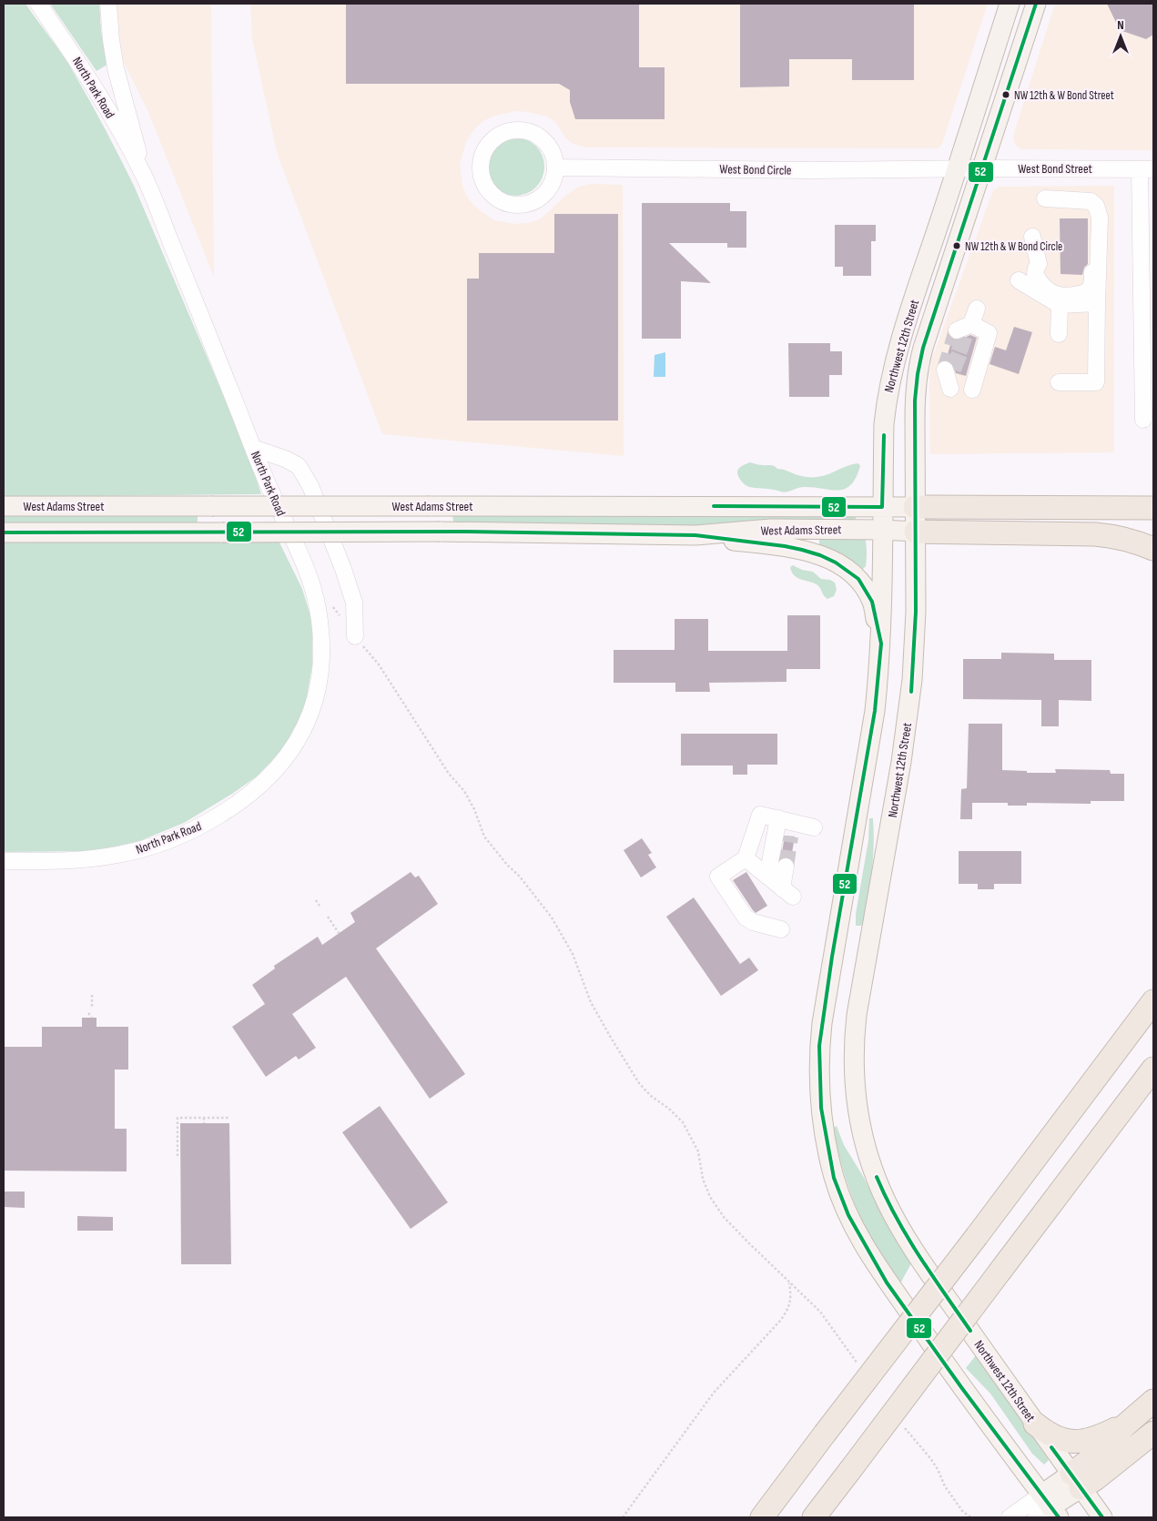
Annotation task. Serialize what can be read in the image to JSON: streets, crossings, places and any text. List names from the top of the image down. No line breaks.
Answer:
{"streets":{"main road":["Northwest 12th Street","West Adams Street"],"street":["North Park Road","West Bond Street","West Bond Circle"]},"crossings":[["West Bond Street","West Bond Circle"],["West Bond Street","Northwest 12th Street"],["West Bond Circle","Northwest 12th Street"],["Northwest 12th Street","West Adams Street"]],"places":["NW 12th & W Bond Street","NW 12th & W Bond Circle"],"lines":["transit line 52"],"north":"top"}
